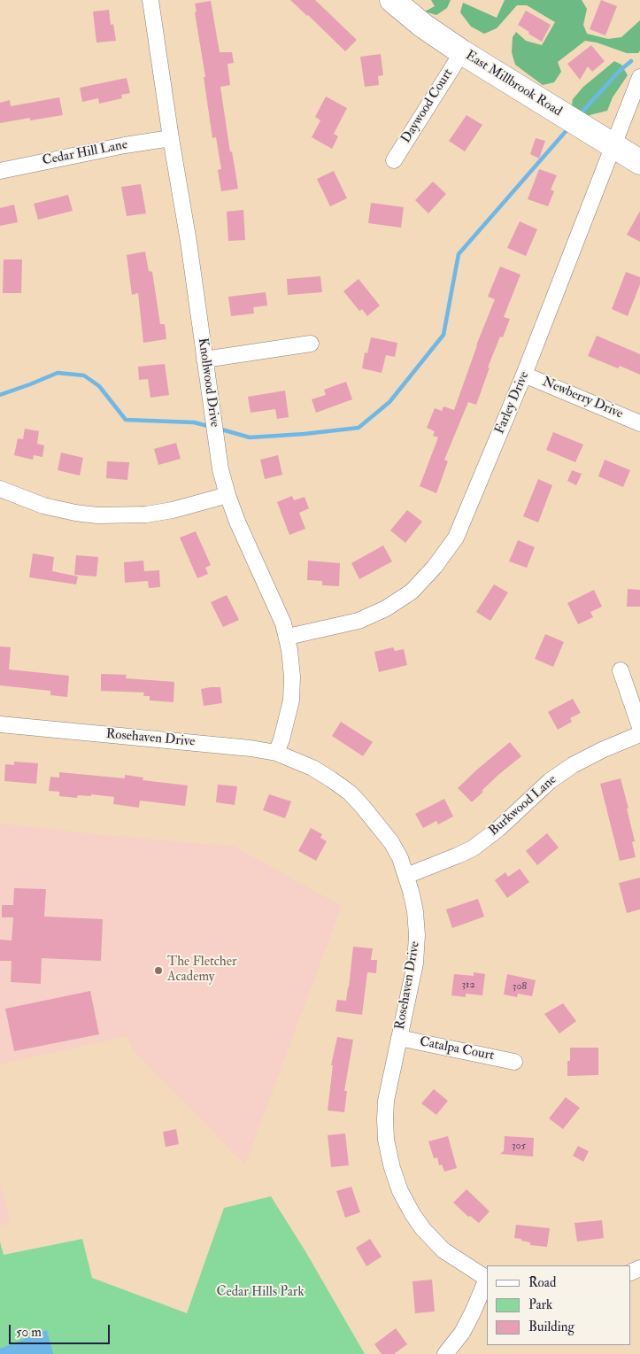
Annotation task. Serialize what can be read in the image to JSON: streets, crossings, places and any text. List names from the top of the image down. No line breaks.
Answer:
{"streets":{"main road":["East Millbrook Road"],"street":["Daywood Court","Cedar Hill Lane","Knollwood Drive","Newberry Drive","Farley Drive","Rosehaven Drive","Burkwood Lane","Catalpa Court"]},"crossings":[["East Millbrook Road","Daywood Court"],["East Millbrook Road","Farley Drive"],["Cedar Hill Lane","Knollwood Drive"],["Knollwood Drive","Farley Drive"],["Knollwood Drive","Rosehaven Drive"],["Newberry Drive","Farley Drive"],["Rosehaven Drive","Burkwood Lane"],["Rosehaven Drive","Catalpa Court"]],"parks":["Cedar Hills Park"],"places":["The Fletcher Academy"],"house_numbers":["312","308","305"],"legend":["Road","Park","Building"],"scale_bar":"50 m"}
